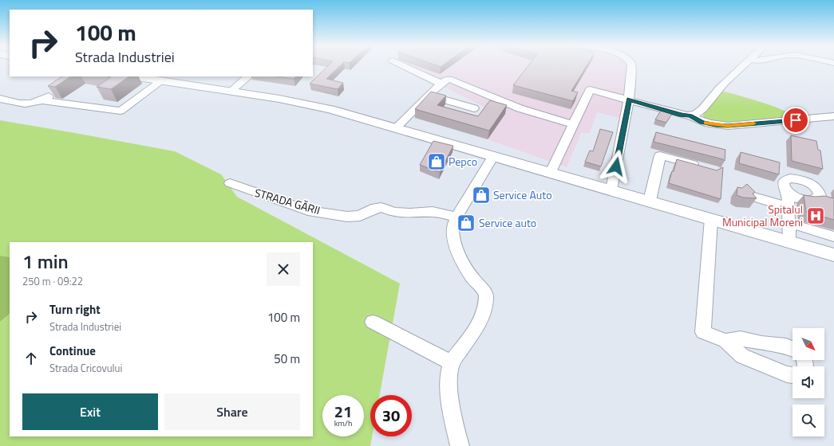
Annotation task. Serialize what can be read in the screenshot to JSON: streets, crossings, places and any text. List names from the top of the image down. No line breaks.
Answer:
{"streets":{"street":["STRADA GĂRII"]},"places":{"shop":["Pepco","Service Auto","Service auto"],"hospital":["Spitalul Municipal Moreni"]},"north":"bottom right","page":{"turn":["100 m","Strada Industriei"],"heading":["1 min","250 m · 09:22"],"list":[{"name":"Turn right","note":"Strada Industriei","value":"100 m"},{"name":"Continue","note":"Strada Cricovului","value":"50 m"}],"buttons":["Exit","Share"],"speed":"21 km/h","limit":"30"}}
